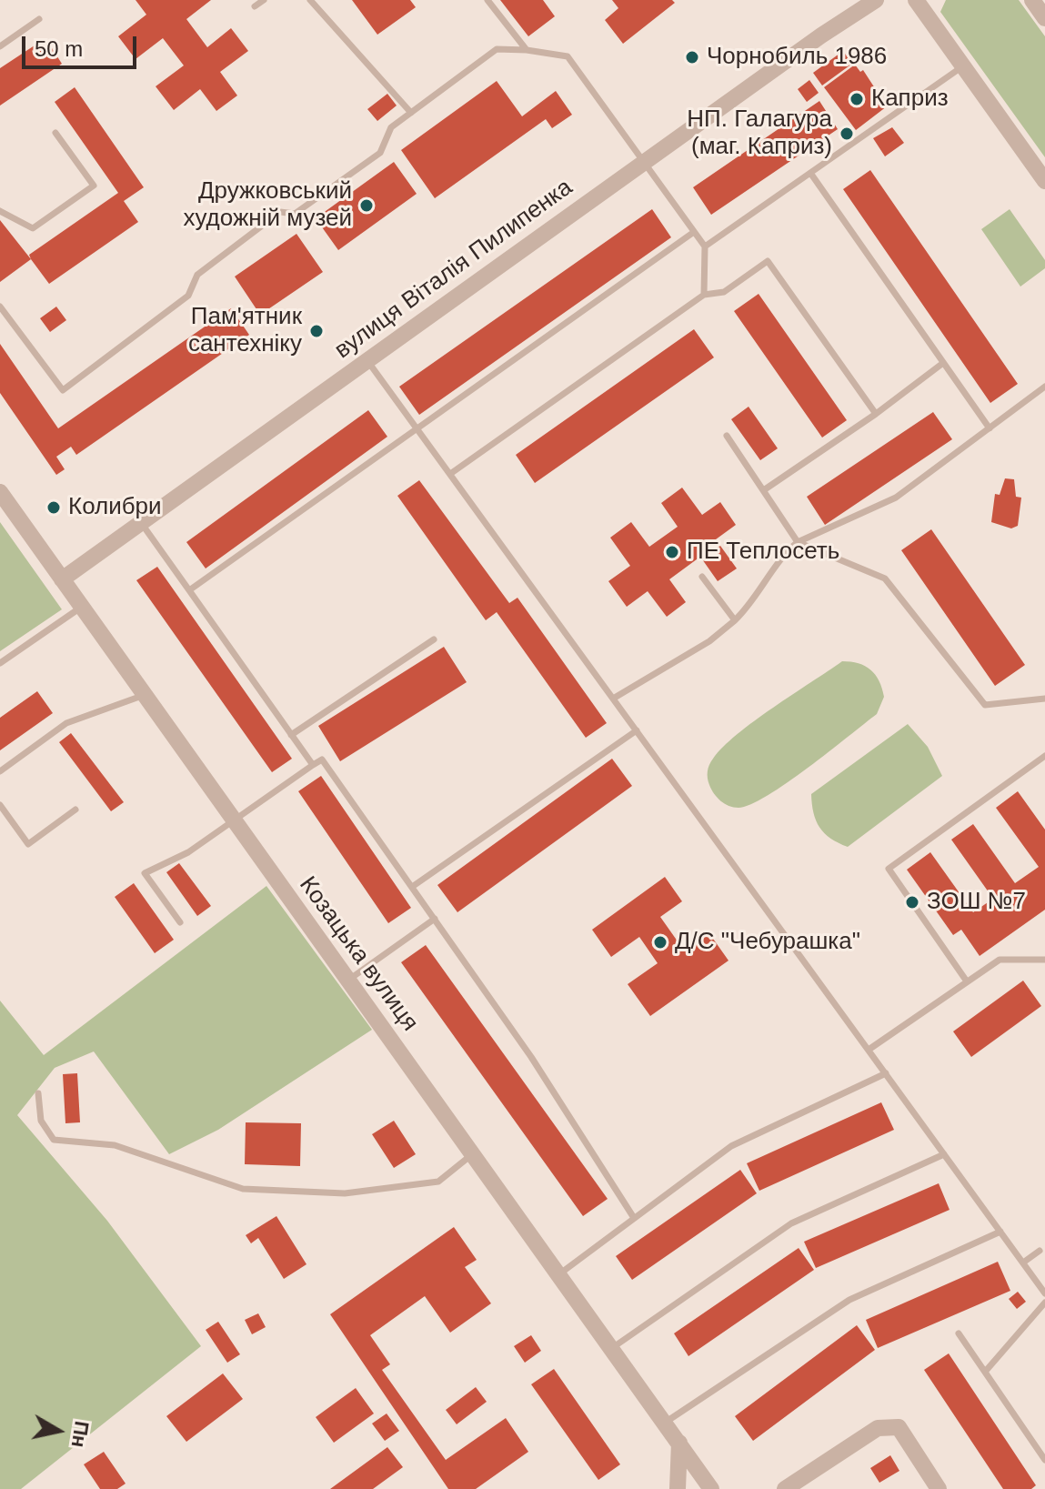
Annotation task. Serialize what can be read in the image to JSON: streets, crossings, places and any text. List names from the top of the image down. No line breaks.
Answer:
{"streets":{"street":["вулиця Віталія Пилипенка","Козацька вулиця"]},"crossings":[["вулиця Віталія Пилипенка","Козацька вулиця"]],"places":["Чорнобиль 1986","Каприз","НП. Галагура (маг. Каприз)","Дружковський художній музей","Пам'ятник сантехніку","Колибри","ПЕ Теплосеть","ЗОШ №7","Д/С \"Чебурашка\""],"scale_bar":"50 m","north":"right"}
